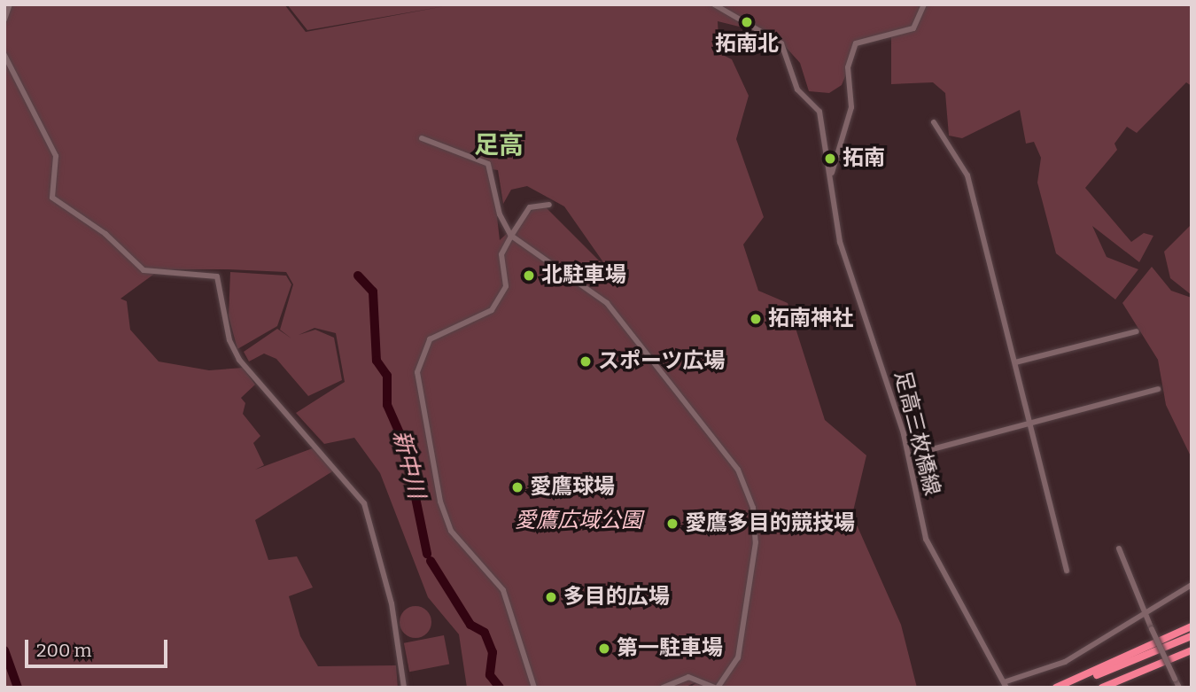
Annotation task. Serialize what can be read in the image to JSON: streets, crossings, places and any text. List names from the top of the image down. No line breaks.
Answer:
{"streets":{"street":["足高三枚橋線"]},"districts":["足高"],"water":["新中川"],"parks":["愛鷹広域公園"],"places":["拓南北","拓南","北駐車場","拓南神社","スポーツ広場","愛鷹球場","愛鷹多目的競技場","多目的広場","第一駐車場"],"scale_bar":"200 m"}
